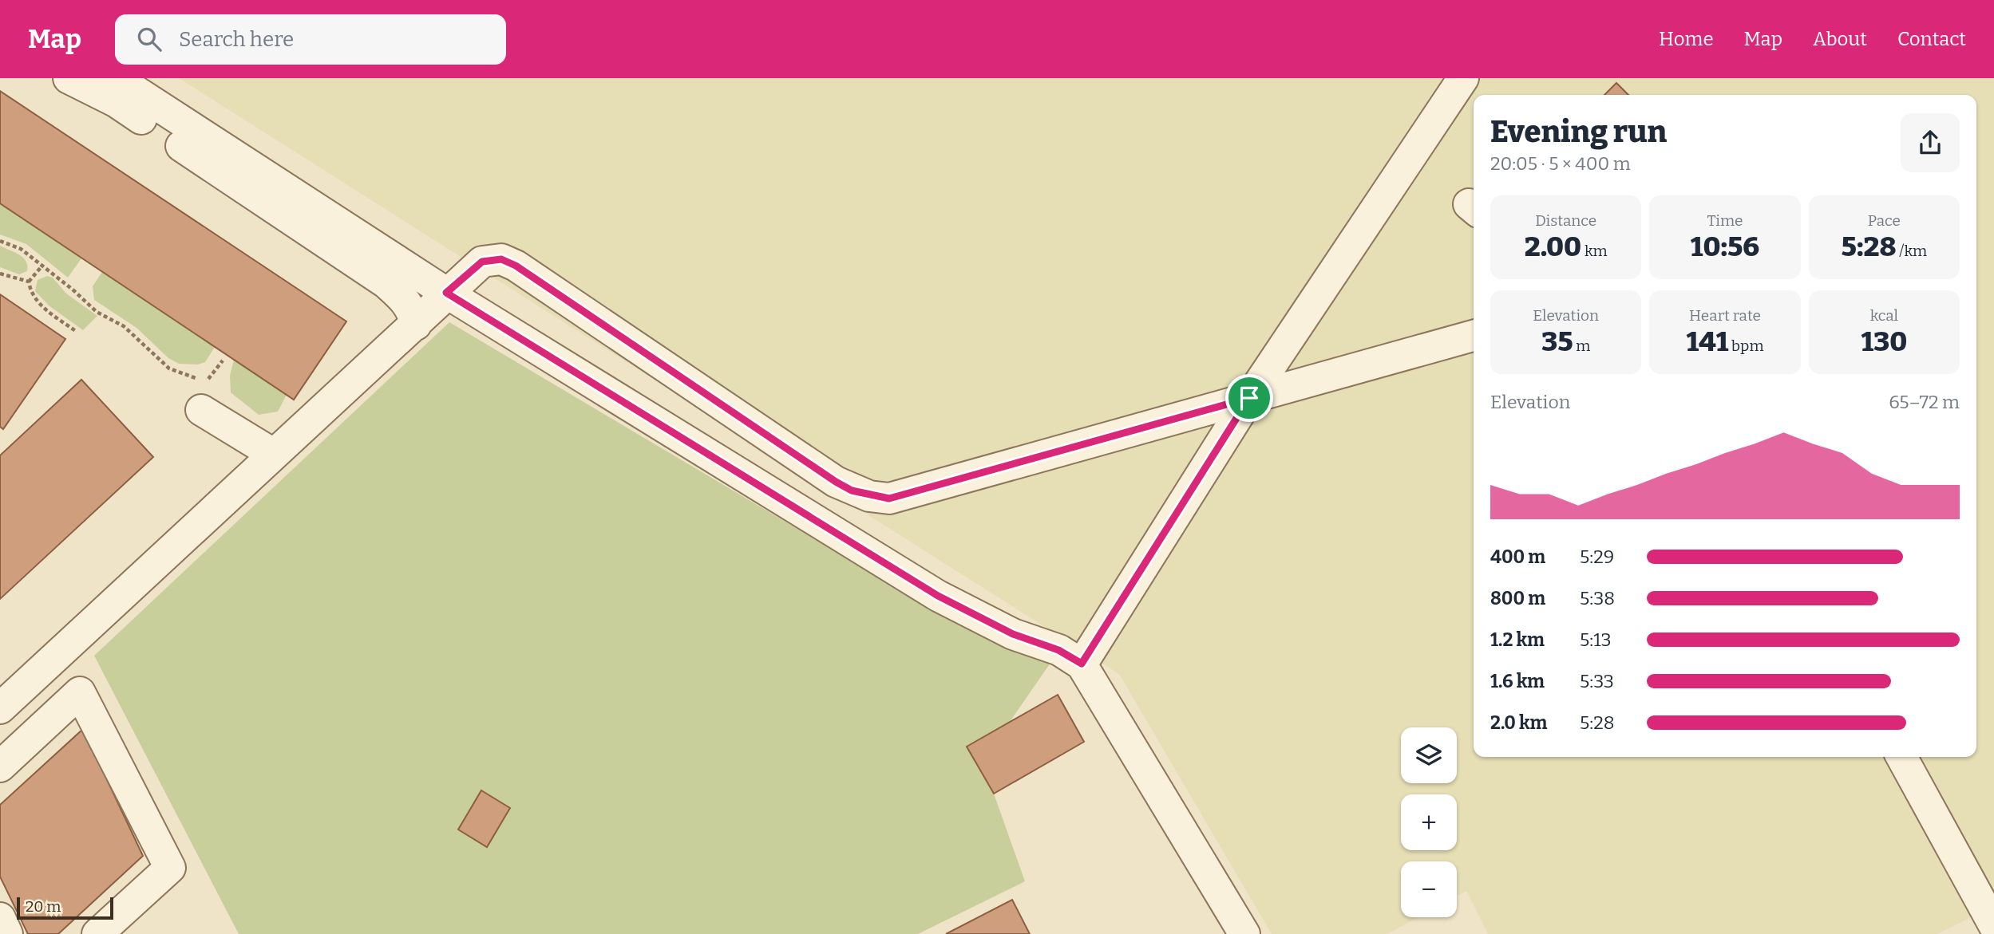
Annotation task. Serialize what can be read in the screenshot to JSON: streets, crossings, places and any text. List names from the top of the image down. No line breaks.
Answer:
{"scale_bar":"20 m","page":{"header":"Map","search":"Search here","nav":["Home","Map","About","Contact"],"heading":["Evening run","20:05 · 5 × 400 m"],"stats":[["Distance","2.00 km"],["Time","10:56"],["Pace","5:28 /km"],["Elevation","35 m"],["Heart rate","141 bpm"],["kcal","130"]],"chart":["Elevation","65–72 m"],"list":[{"name":"400 m","note":"5:29"},{"name":"800 m","note":"5:38"},{"name":"1.2 km","note":"5:13"},{"name":"1.6 km","note":"5:33"},{"name":"2.0 km","note":"5:28"}],"map_buttons":["+","−"],"scale":"20 m"}}
